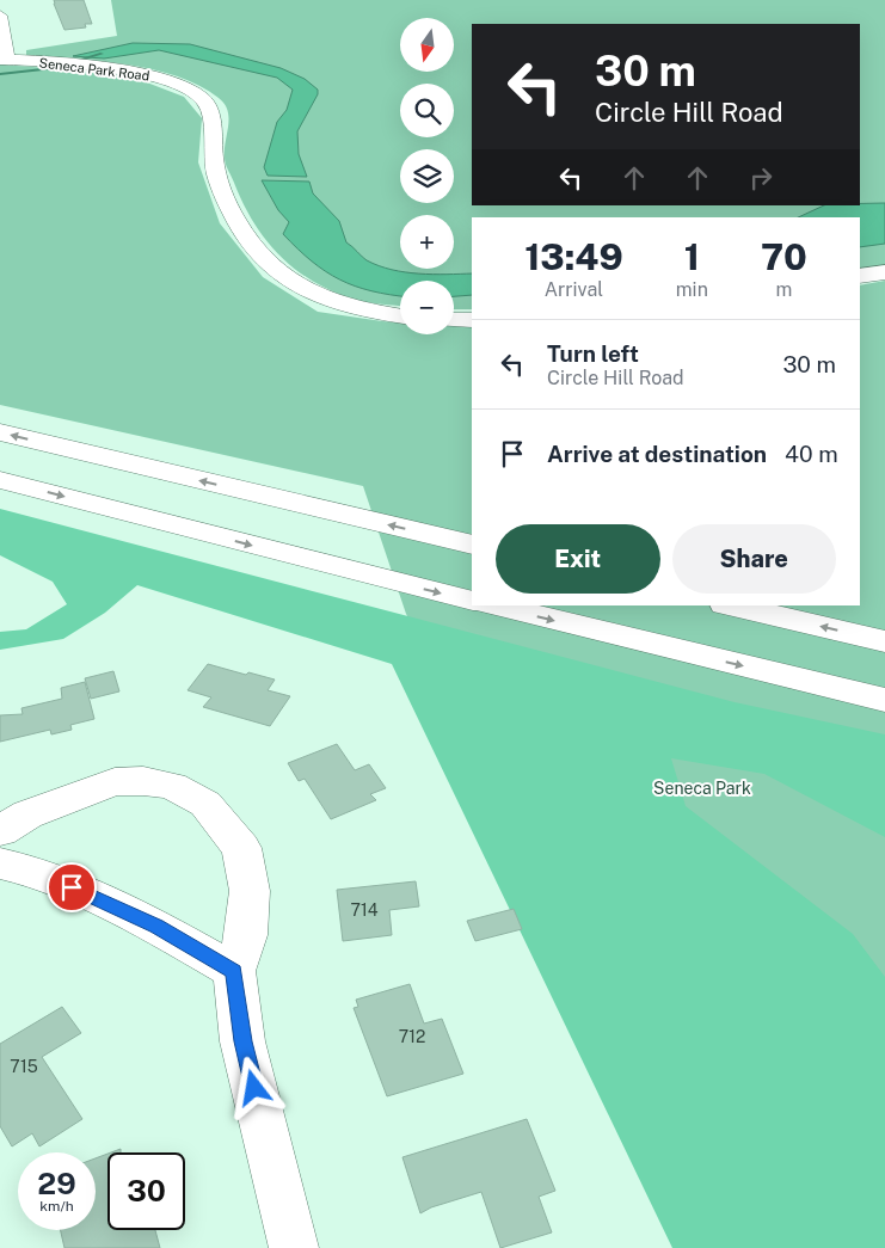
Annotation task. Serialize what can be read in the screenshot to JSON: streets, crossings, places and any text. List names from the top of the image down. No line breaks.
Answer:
{"streets":{"main road":["Seneca Park Road"]},"parks":["Seneca Park"],"house_numbers":["714","712","715"],"north":"bottom","page":{"map_buttons":["+","−"],"turn":["30 m","Circle Hill Road"],"eta":["13:49","Arrival","1","min","70","m"],"list":[{"name":"Turn left","note":"Circle Hill Road","value":"30 m"},{"name":"Arrive at destination","value":"40 m"}],"buttons":["Exit","Share"],"speed":"29 km/h","limit":"30"}}
